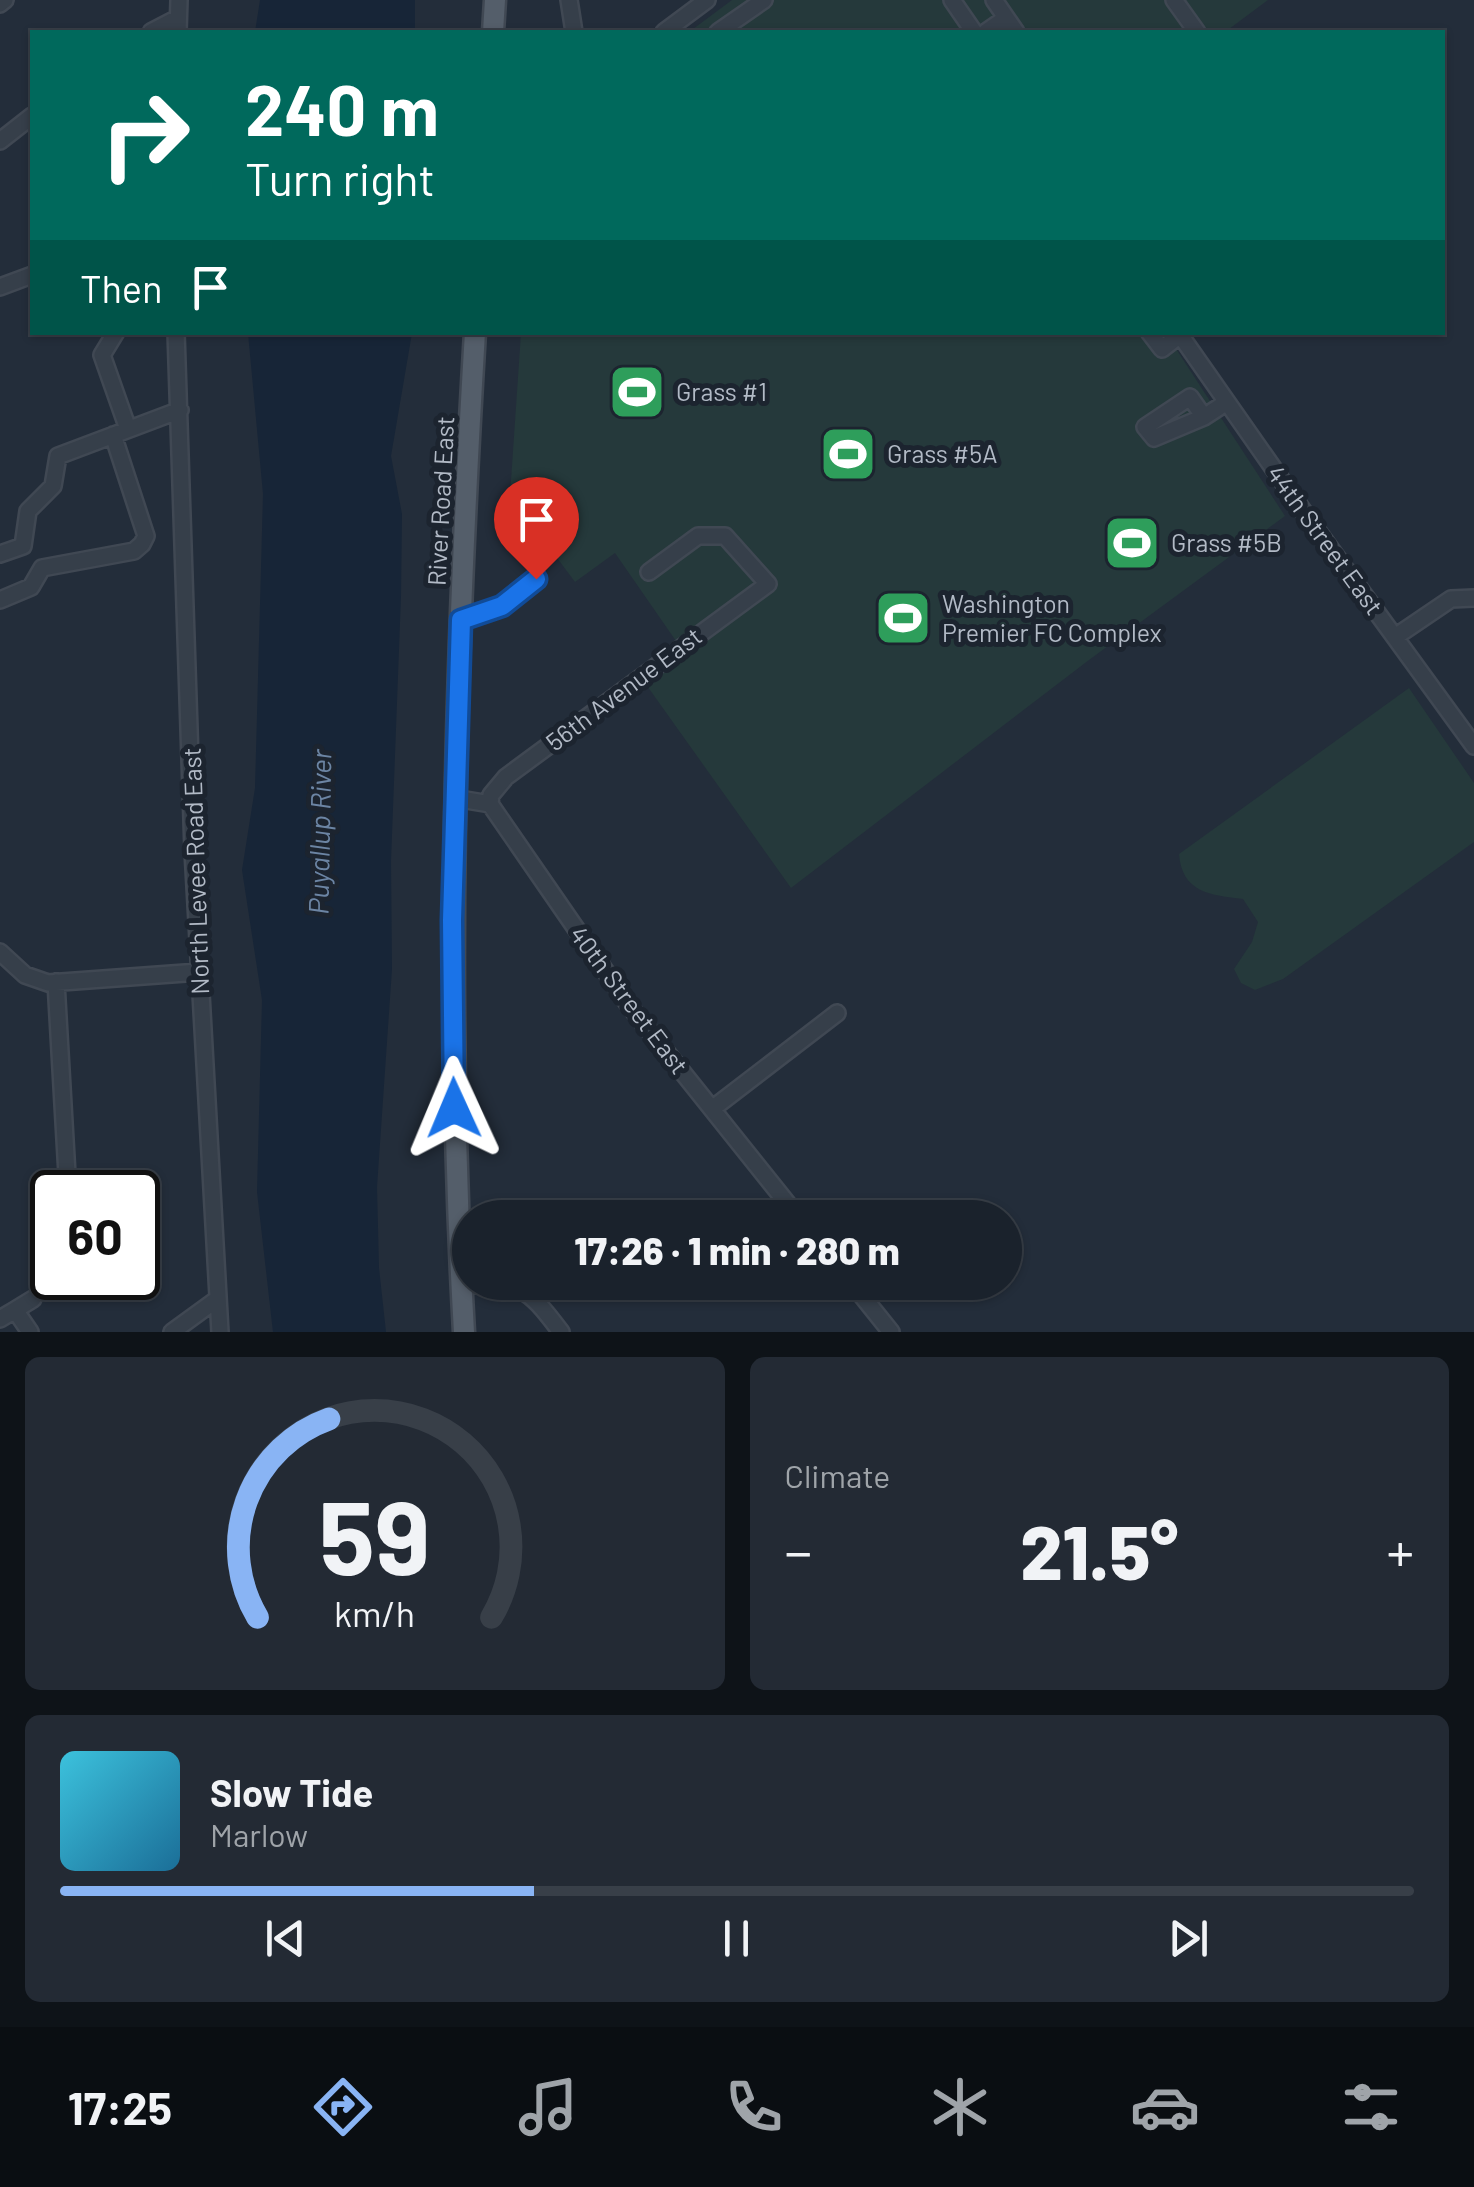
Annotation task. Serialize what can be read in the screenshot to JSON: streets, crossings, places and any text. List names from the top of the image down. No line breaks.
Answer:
{"streets":{"main road":["River Road East"],"street":["44th Street East","56th Avenue East","North Levee Road East","40th Street East"]},"crossings":[["56th Avenue East","40th Street East"]],"water":["Puyallup River"],"places":{"sports":["Grass #1","Grass #5A","Grass #5B","Washington Premier FC Complex"]},"page":{"turn":["240 m","Turn right"],"then":"Then","limit":"60","trip":"17:26 · 1 min · 280 m","tile":"Climate","heat":["−","21.5°","+"],"song":["Slow Tide","Marlow"],"tabs":"17:25","gauge":["59","km/h"]}}
